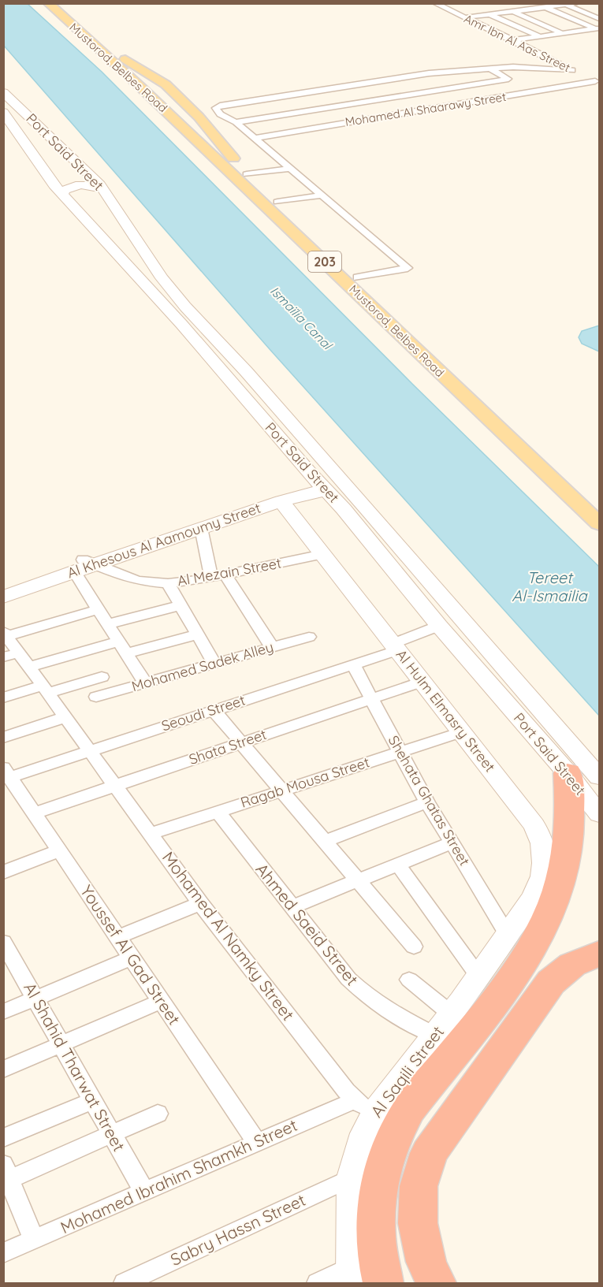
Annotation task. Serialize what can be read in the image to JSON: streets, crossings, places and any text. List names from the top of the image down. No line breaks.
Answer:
{"streets":{"main road":["Mustorod, Belbes Road","Port Said Street","203","Al Khesous Al Aamoumy Street","Al Hulm Elmasry Street","Al Saqili Street"],"street":["Amr Ibn Al Aas Street","Mohamed Al Shaarawy Street","Al Mezain Street","Mohamed Sadek Alley","Seoudi Street","Shata Street","Ragab Mousa Street","Shehata Ghatas Street","Ahmed Saeid Street","Mohamed Al Namky Street","Youssef Al Gad Street","Al Shahid Tharwat Street","Mohamed Ibrahim Shamkh Street","Sabry Hassn Street"]},"crossings":[["Port Said Street","Al Khesous Al Aamoumy Street"],["Port Said Street","Seoudi Street"],["Al Khesous Al Aamoumy Street","Al Mezain Street"],["Al Khesous Al Aamoumy Street","Al Hulm Elmasry Street"],["Al Mezain Street","Al Hulm Elmasry Street"],["Al Hulm Elmasry Street","Seoudi Street"],["Al Hulm Elmasry Street","Shata Street"],["Al Hulm Elmasry Street","Ragab Mousa Street"],["Al Hulm Elmasry Street","Shehata Ghatas Street"],["Al Hulm Elmasry Street","Al Saqili Street"],["Seoudi Street","Shehata Ghatas Street"],["Seoudi Street","Mohamed Al Namky Street"],["Seoudi Street","Youssef Al Gad Street"],["Shata Street","Shehata Ghatas Street"],["Shata Street","Mohamed Al Namky Street"],["Shata Street","Youssef Al Gad Street"],["Ragab Mousa Street","Shehata Ghatas Street"],["Ragab Mousa Street","Ahmed Saeid Street"],["Ragab Mousa Street","Mohamed Al Namky Street"],["Shehata Ghatas Street","Al Saqili Street"],["Ahmed Saeid Street","Al Saqili Street"],["Mohamed Al Namky Street","Al Saqili Street"],["Mohamed Al Namky Street","Mohamed Ibrahim Shamkh Street"],["Youssef Al Gad Street","Mohamed Ibrahim Shamkh Street"],["Al Shahid Tharwat Street","Mohamed Ibrahim Shamkh Street"],["Al Saqili Street","Mohamed Ibrahim Shamkh Street"],["Al Saqili Street","Sabry Hassn Street"]],"water":["Ismaïlia Canal","Tereet Al-Ismailia"]}
